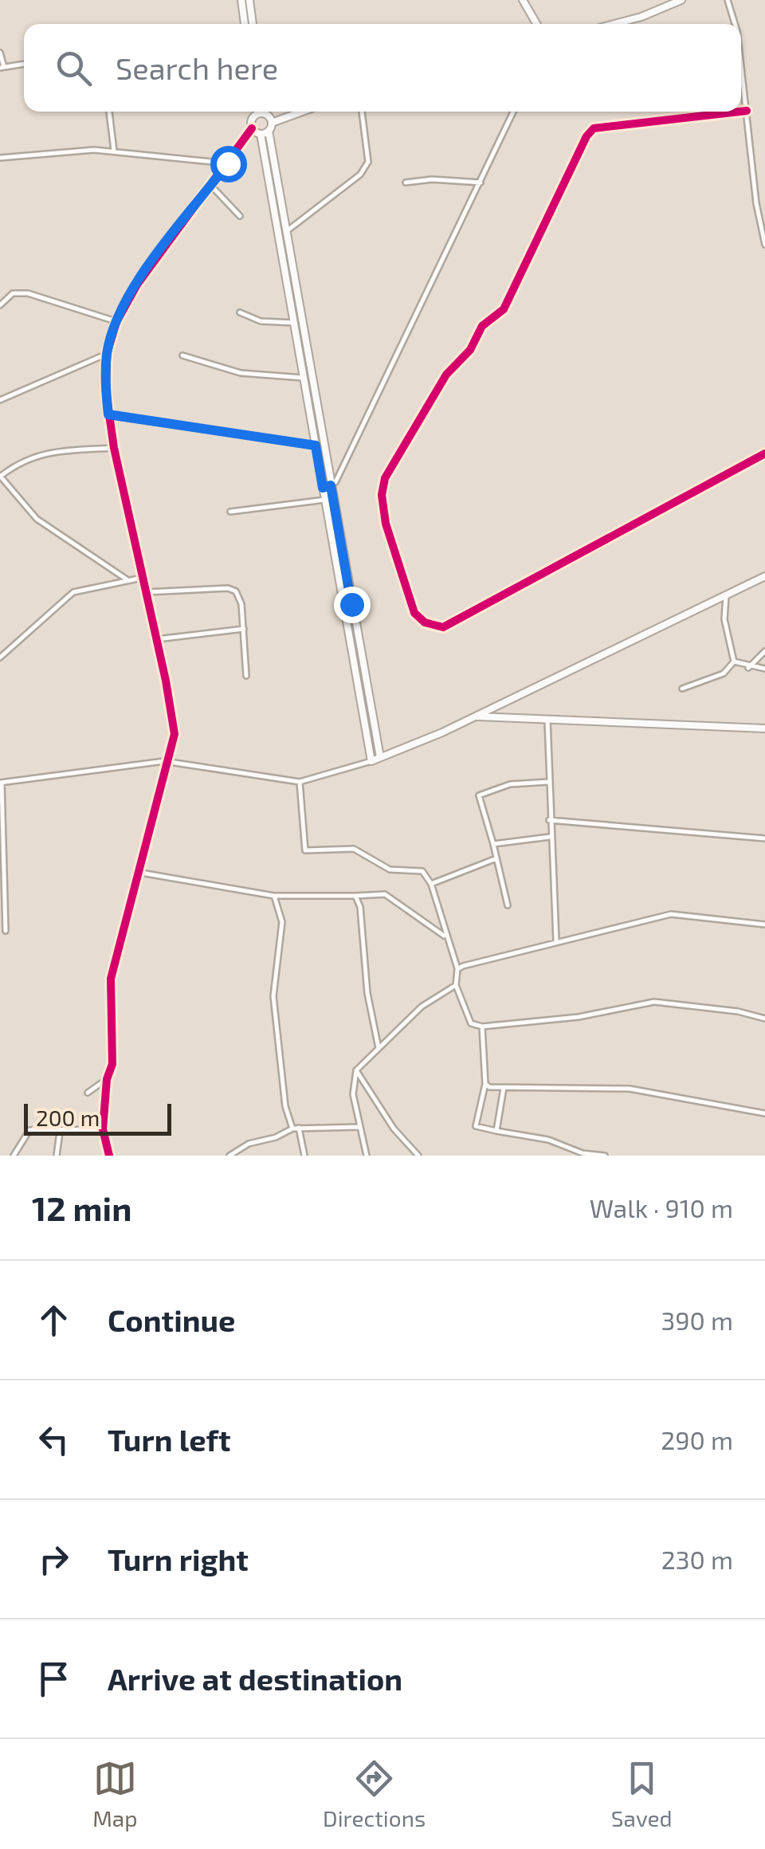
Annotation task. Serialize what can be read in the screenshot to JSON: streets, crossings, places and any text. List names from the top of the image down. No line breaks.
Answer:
{"scale_bar":"200 m","page":{"search":"Search here","scale":"200 m","heading":["12 min","Walk · 910 m"],"list":[["Continue","390 m"],["Turn left","290 m"],["Turn right","230 m"],"Arrive at destination"],"nav":["Map","Directions","Saved"]}}
